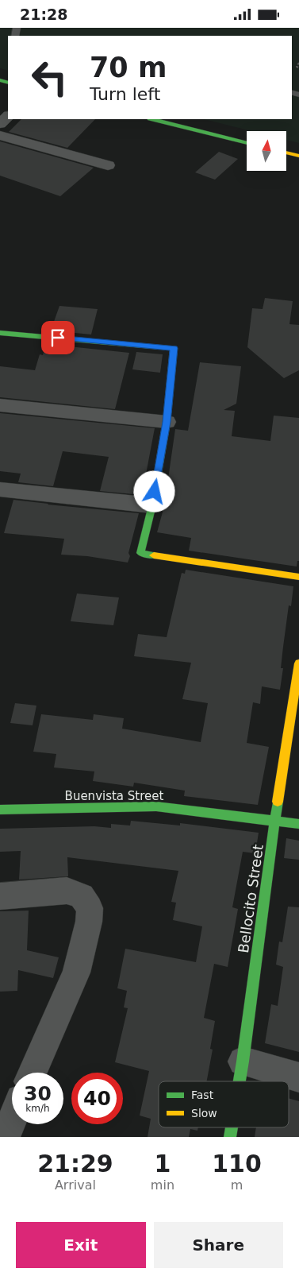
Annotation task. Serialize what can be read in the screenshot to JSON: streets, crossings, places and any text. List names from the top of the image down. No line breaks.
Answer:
{"streets":{"street":["Buenvista Street","Bellocito Street"]},"crossings":[["Buenvista Street","Bellocito Street"]],"legend":["Fast","Slow"],"north":"top","page":{"status":"21:28","turn":["70 m","Turn left"],"speed":"30 km/h","limit":"40","eta":["21:29","Arrival","1","min","110","m"],"buttons":["Exit","Share"]}}
